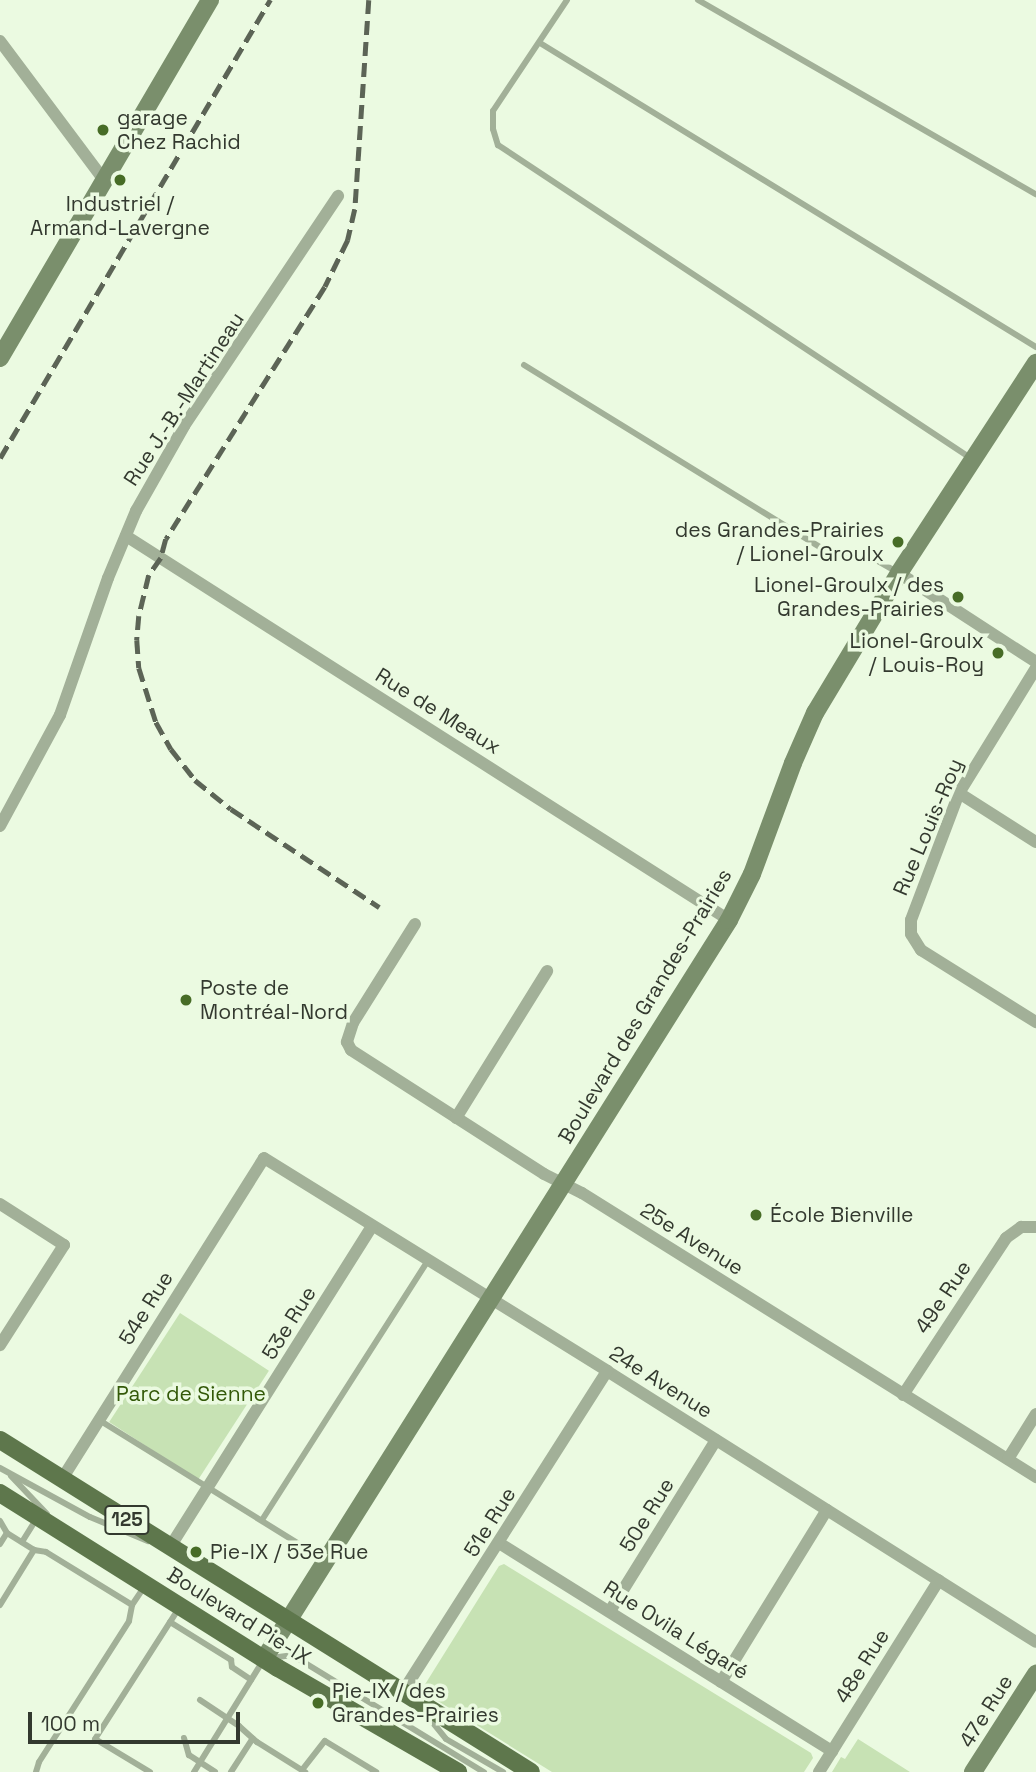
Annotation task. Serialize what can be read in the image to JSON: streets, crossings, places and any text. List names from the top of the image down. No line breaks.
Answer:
{"streets":{"main road":["Boulevard des Grandes-Prairies","125","Boulevard Pie-IX","47e Rue"],"street":["Rue J.-B.-Martineau","Rue de Meaux","Rue Louis-Roy","25e Avenue","49e Rue","54e Rue","53e Rue","24e Avenue","50e Rue","51e Rue","Rue Ovila Légaré","48e Rue"]},"crossings":[["Rue J.-B.-Martineau","Rue de Meaux"],["Rue de Meaux","Boulevard des Grandes-Prairies"],["Boulevard des Grandes-Prairies","25e Avenue"],["Boulevard des Grandes-Prairies","24e Avenue"],["Boulevard des Grandes-Prairies","Boulevard Pie-IX"],["25e Avenue","49e Rue"],["54e Rue","24e Avenue"],["54e Rue","Boulevard Pie-IX"],["53e Rue","24e Avenue"],["53e Rue","Boulevard Pie-IX"],["24e Avenue","50e Rue"],["24e Avenue","51e Rue"],["24e Avenue","48e Rue"],["50e Rue","Rue Ovila Légaré"],["51e Rue","Boulevard Pie-IX"],["51e Rue","Rue Ovila Légaré"],["Rue Ovila Légaré","48e Rue"]],"parks":["Parc de Sienne"],"places":["garage Chez Rachid","Industriel / Armand-Lavergne","des Grandes-Prairies / Lionel-Groulx","Lionel-Groulx / des Grandes-Prairies","Lionel-Groulx / Louis-Roy","Poste de Montréal-Nord","École Bienville","Pie-IX / 53e Rue","Pie-IX / des Grandes-Prairies"],"scale_bar":"100 m"}
